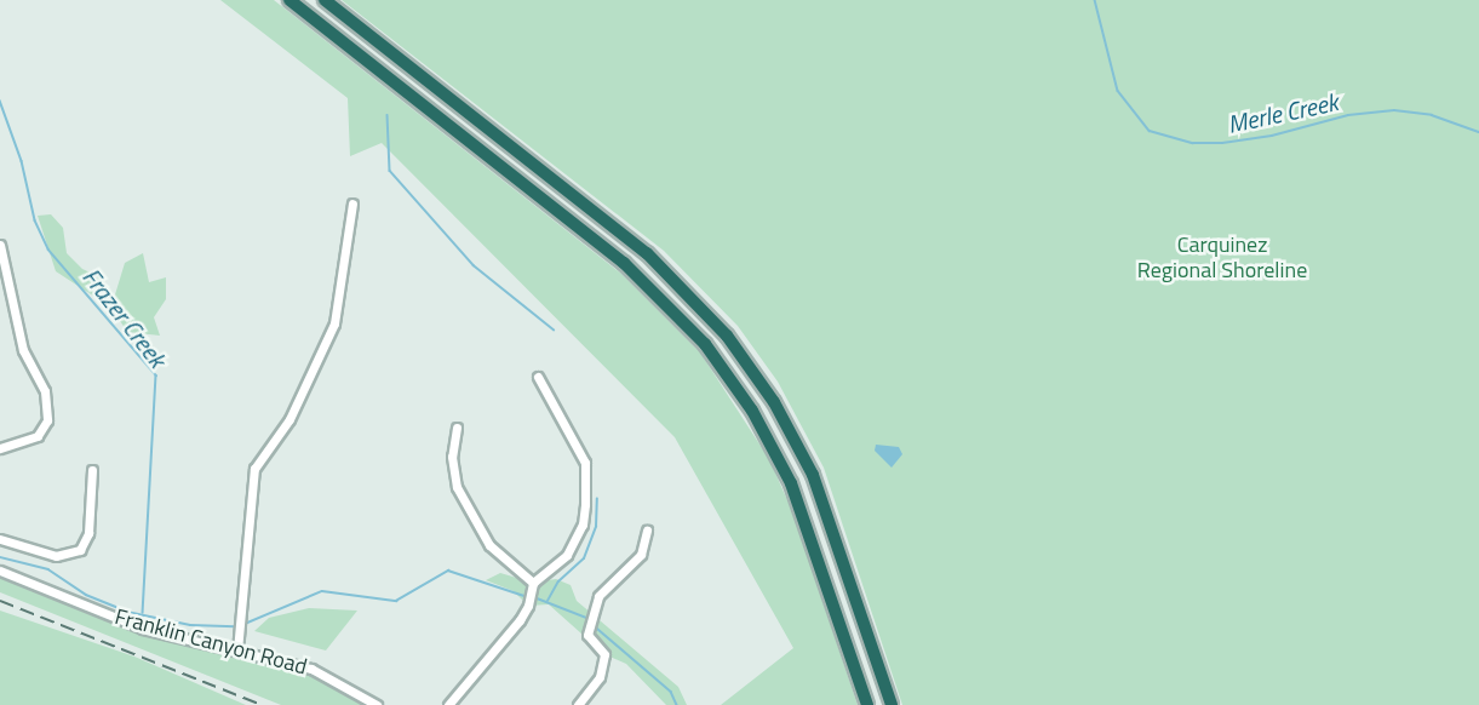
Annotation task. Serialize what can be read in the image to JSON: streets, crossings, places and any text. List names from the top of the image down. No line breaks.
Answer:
{"streets":{"street":["Franklin Canyon Road"]},"water":["Merle Creek","Frazer Creek"],"parks":["Carquinez Regional Shoreline"]}
